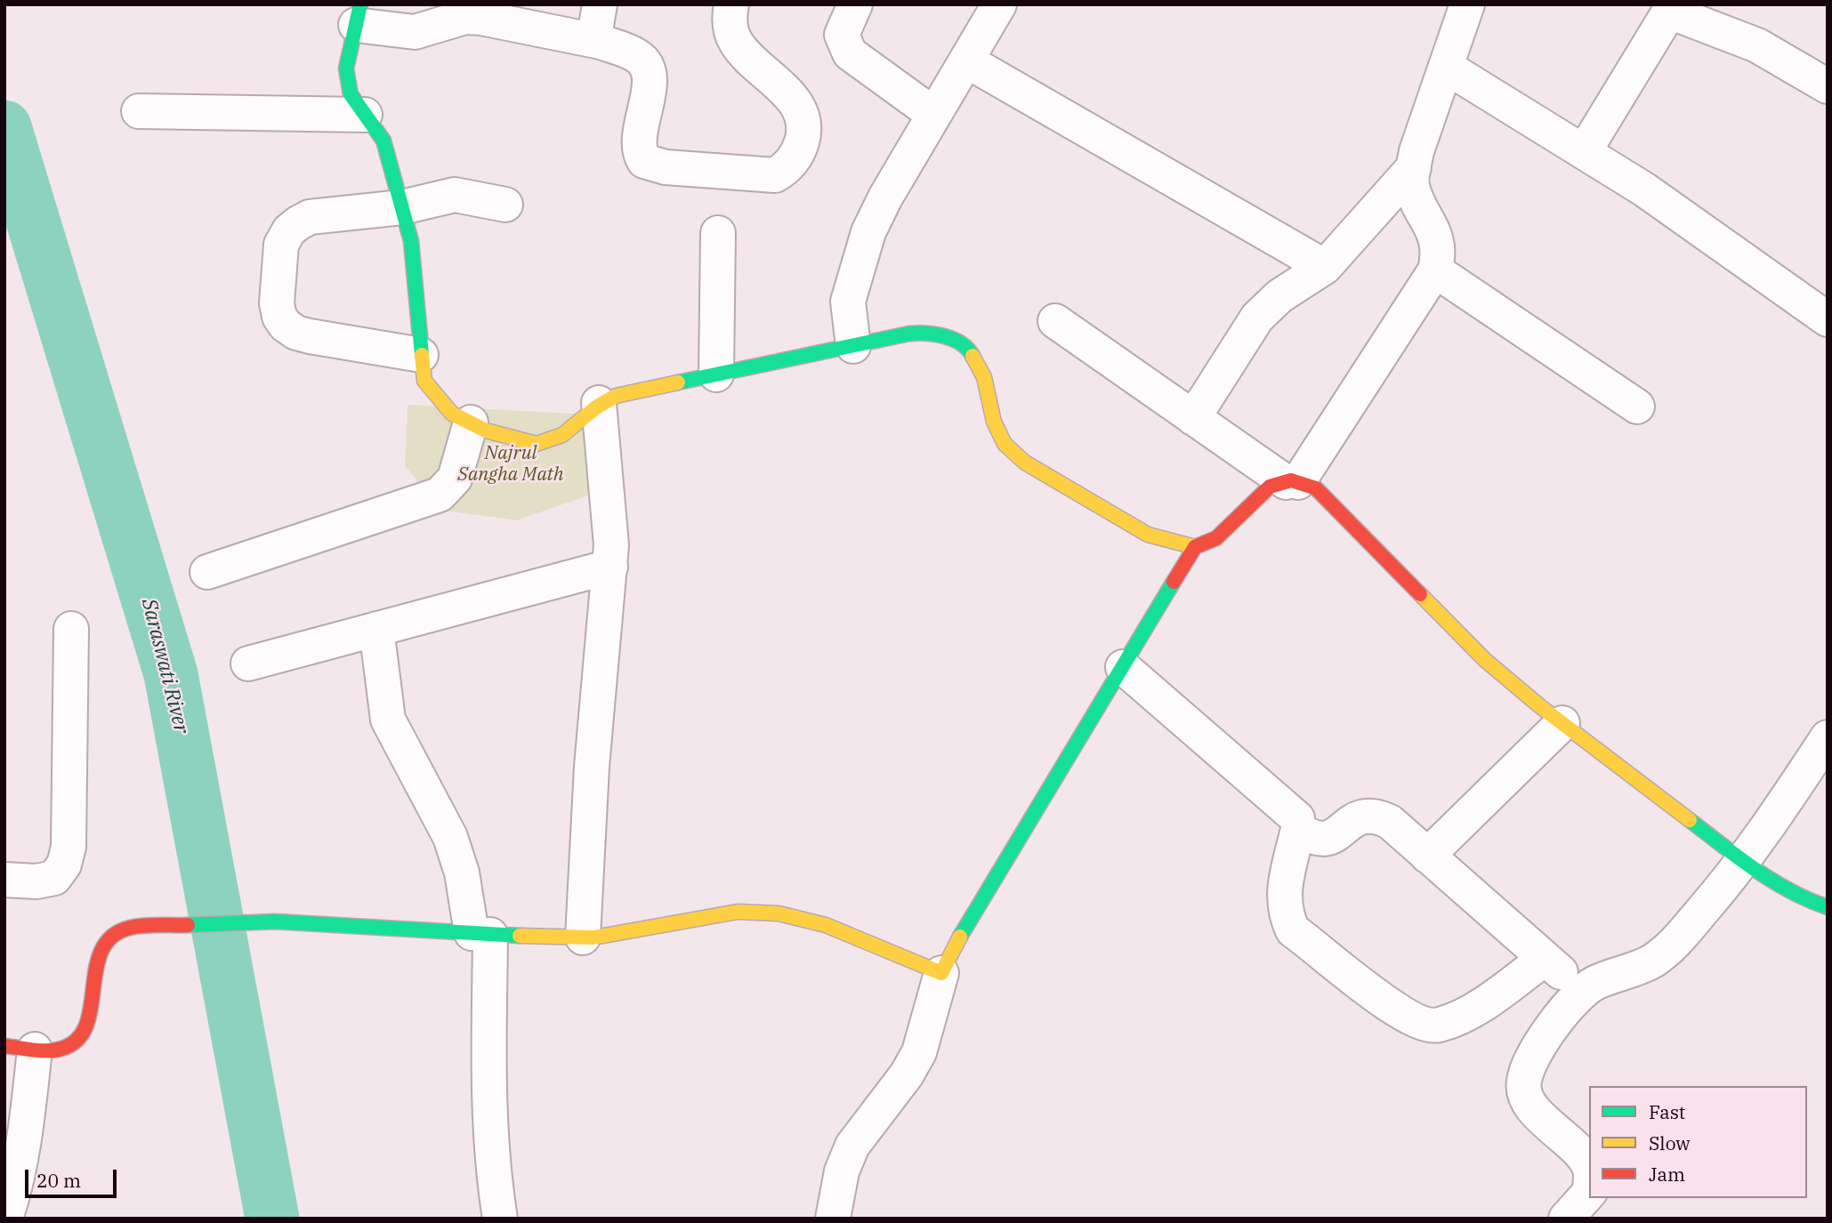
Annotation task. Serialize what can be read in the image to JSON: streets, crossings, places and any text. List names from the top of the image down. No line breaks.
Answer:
{"water":["Saraswati River"],"parks":["Najrul Sangha Math"],"legend":["Fast","Slow","Jam"],"scale_bar":"20 m"}
